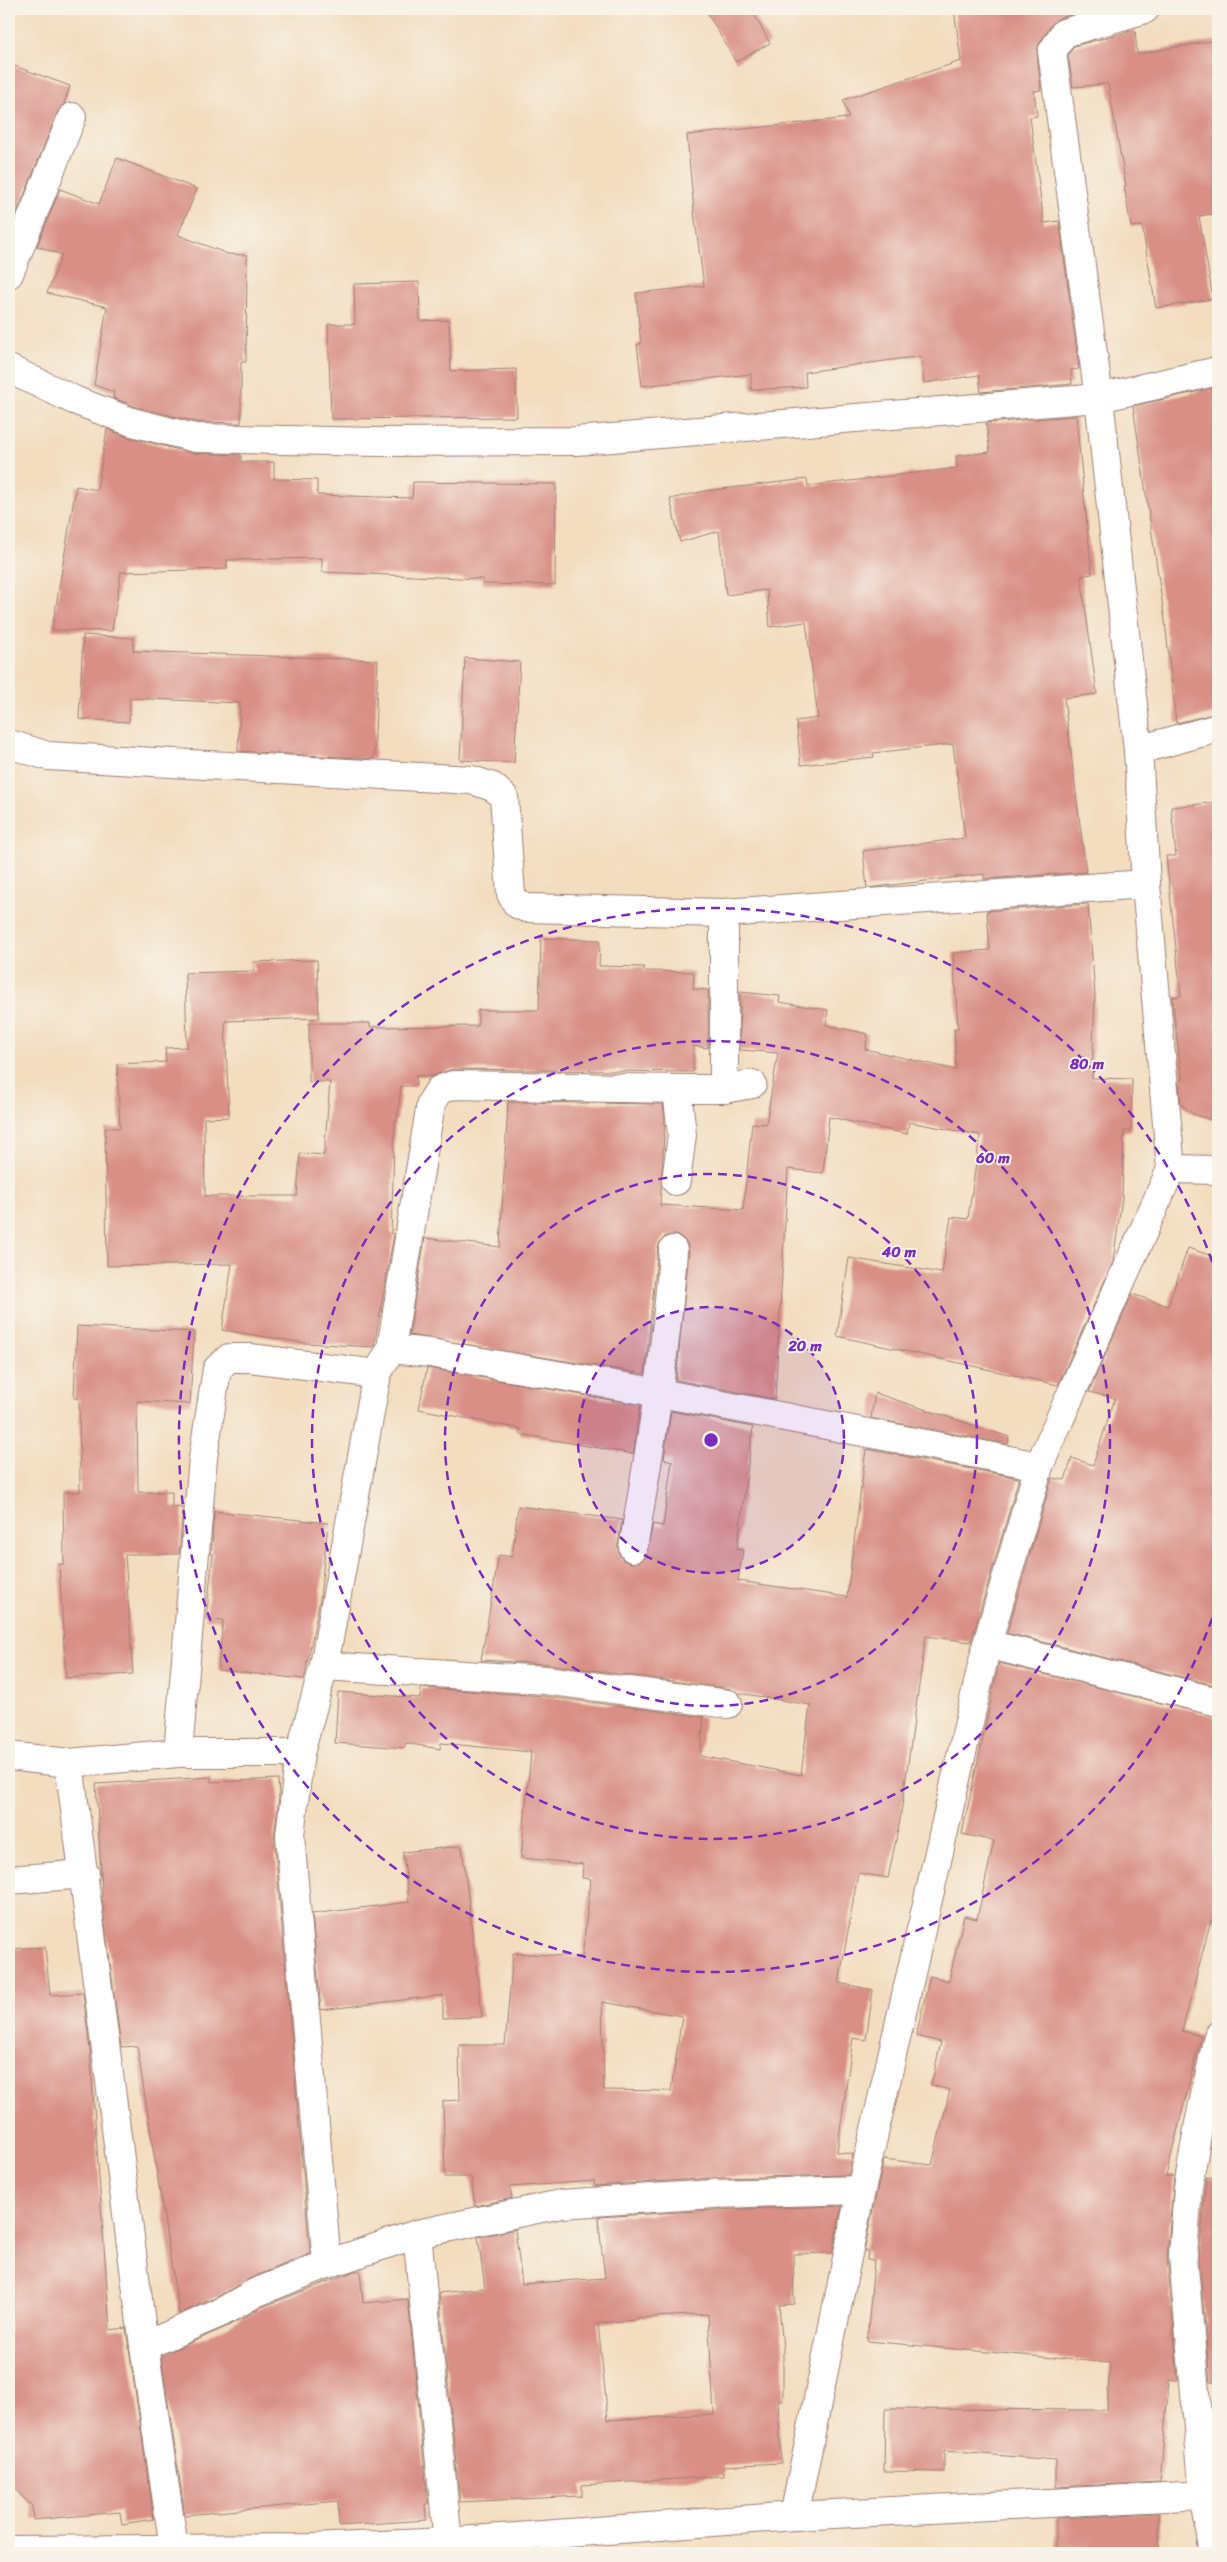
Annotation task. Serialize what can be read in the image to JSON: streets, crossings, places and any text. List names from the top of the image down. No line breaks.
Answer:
{"rings":["80 m","60 m","40 m","20 m"]}
